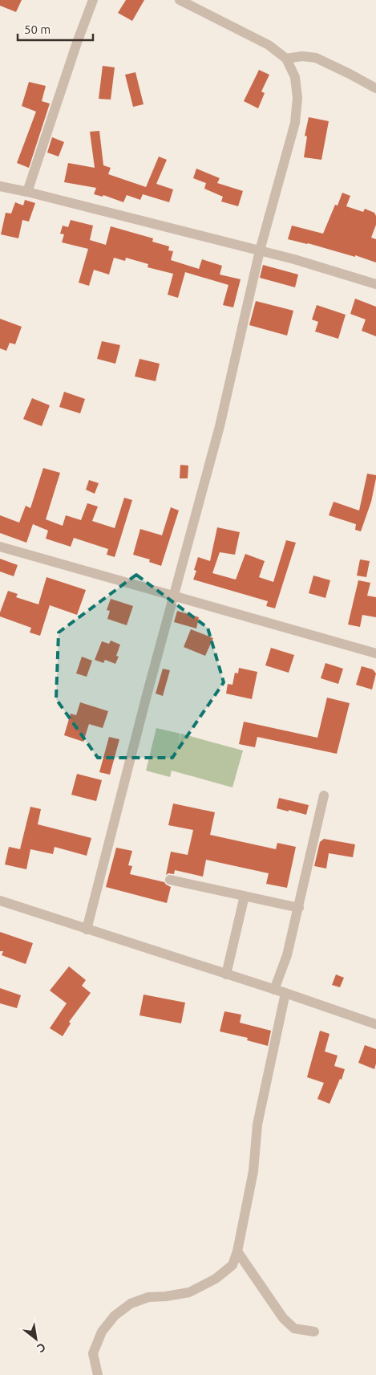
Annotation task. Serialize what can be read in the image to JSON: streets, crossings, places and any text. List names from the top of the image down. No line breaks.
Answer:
{"scale_bar":"50 m","north":"bottom right"}
